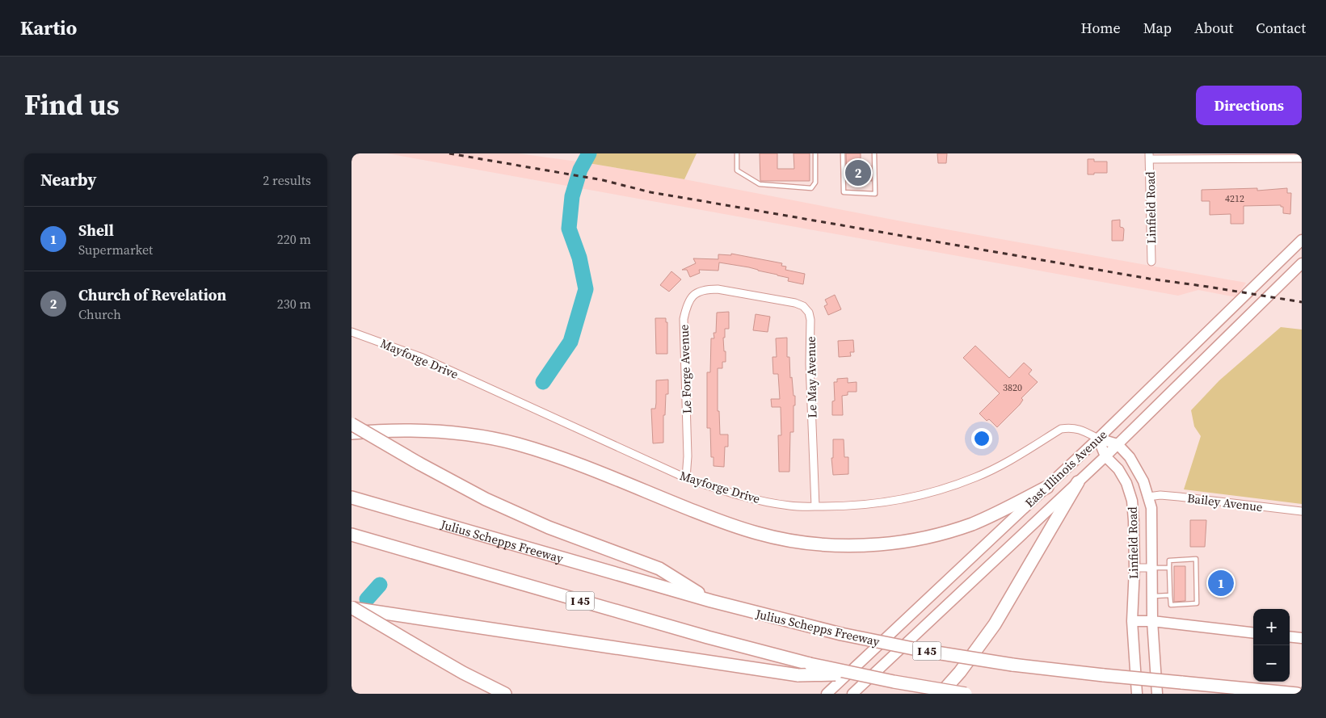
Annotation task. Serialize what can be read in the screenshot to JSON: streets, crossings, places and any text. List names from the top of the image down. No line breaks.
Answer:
{"streets":{"highway":["Julius Schepps Freeway","I 45"],"main road":["Linfield Road","East Illinois Avenue"],"street":["Mayforge Drive","Le Forge Avenue","Le May Avenue","Bailey Avenue"]},"crossings":[["Linfield Road","Mayforge Drive"],["Linfield Road","East Illinois Avenue"],["Linfield Road","Bailey Avenue"],["Mayforge Drive","Le Forge Avenue"],["Mayforge Drive","Le May Avenue"],["Mayforge Drive","East Illinois Avenue"],["Le Forge Avenue","Le May Avenue"]],"house_numbers":["4212","3820"],"page":{"header":"Kartio","nav":["Home","Map","About","Contact"],"title":"Find us","buttons":"Directions","heading":["Nearby","2 results"],"pins":["2","1"],"list":[{"mark":"1","name":"Shell","note":"Supermarket","value":"220 m"},{"mark":"2","name":"Church of Revelation","note":"Church","value":"230 m"}],"map_buttons":["+","−"]}}
